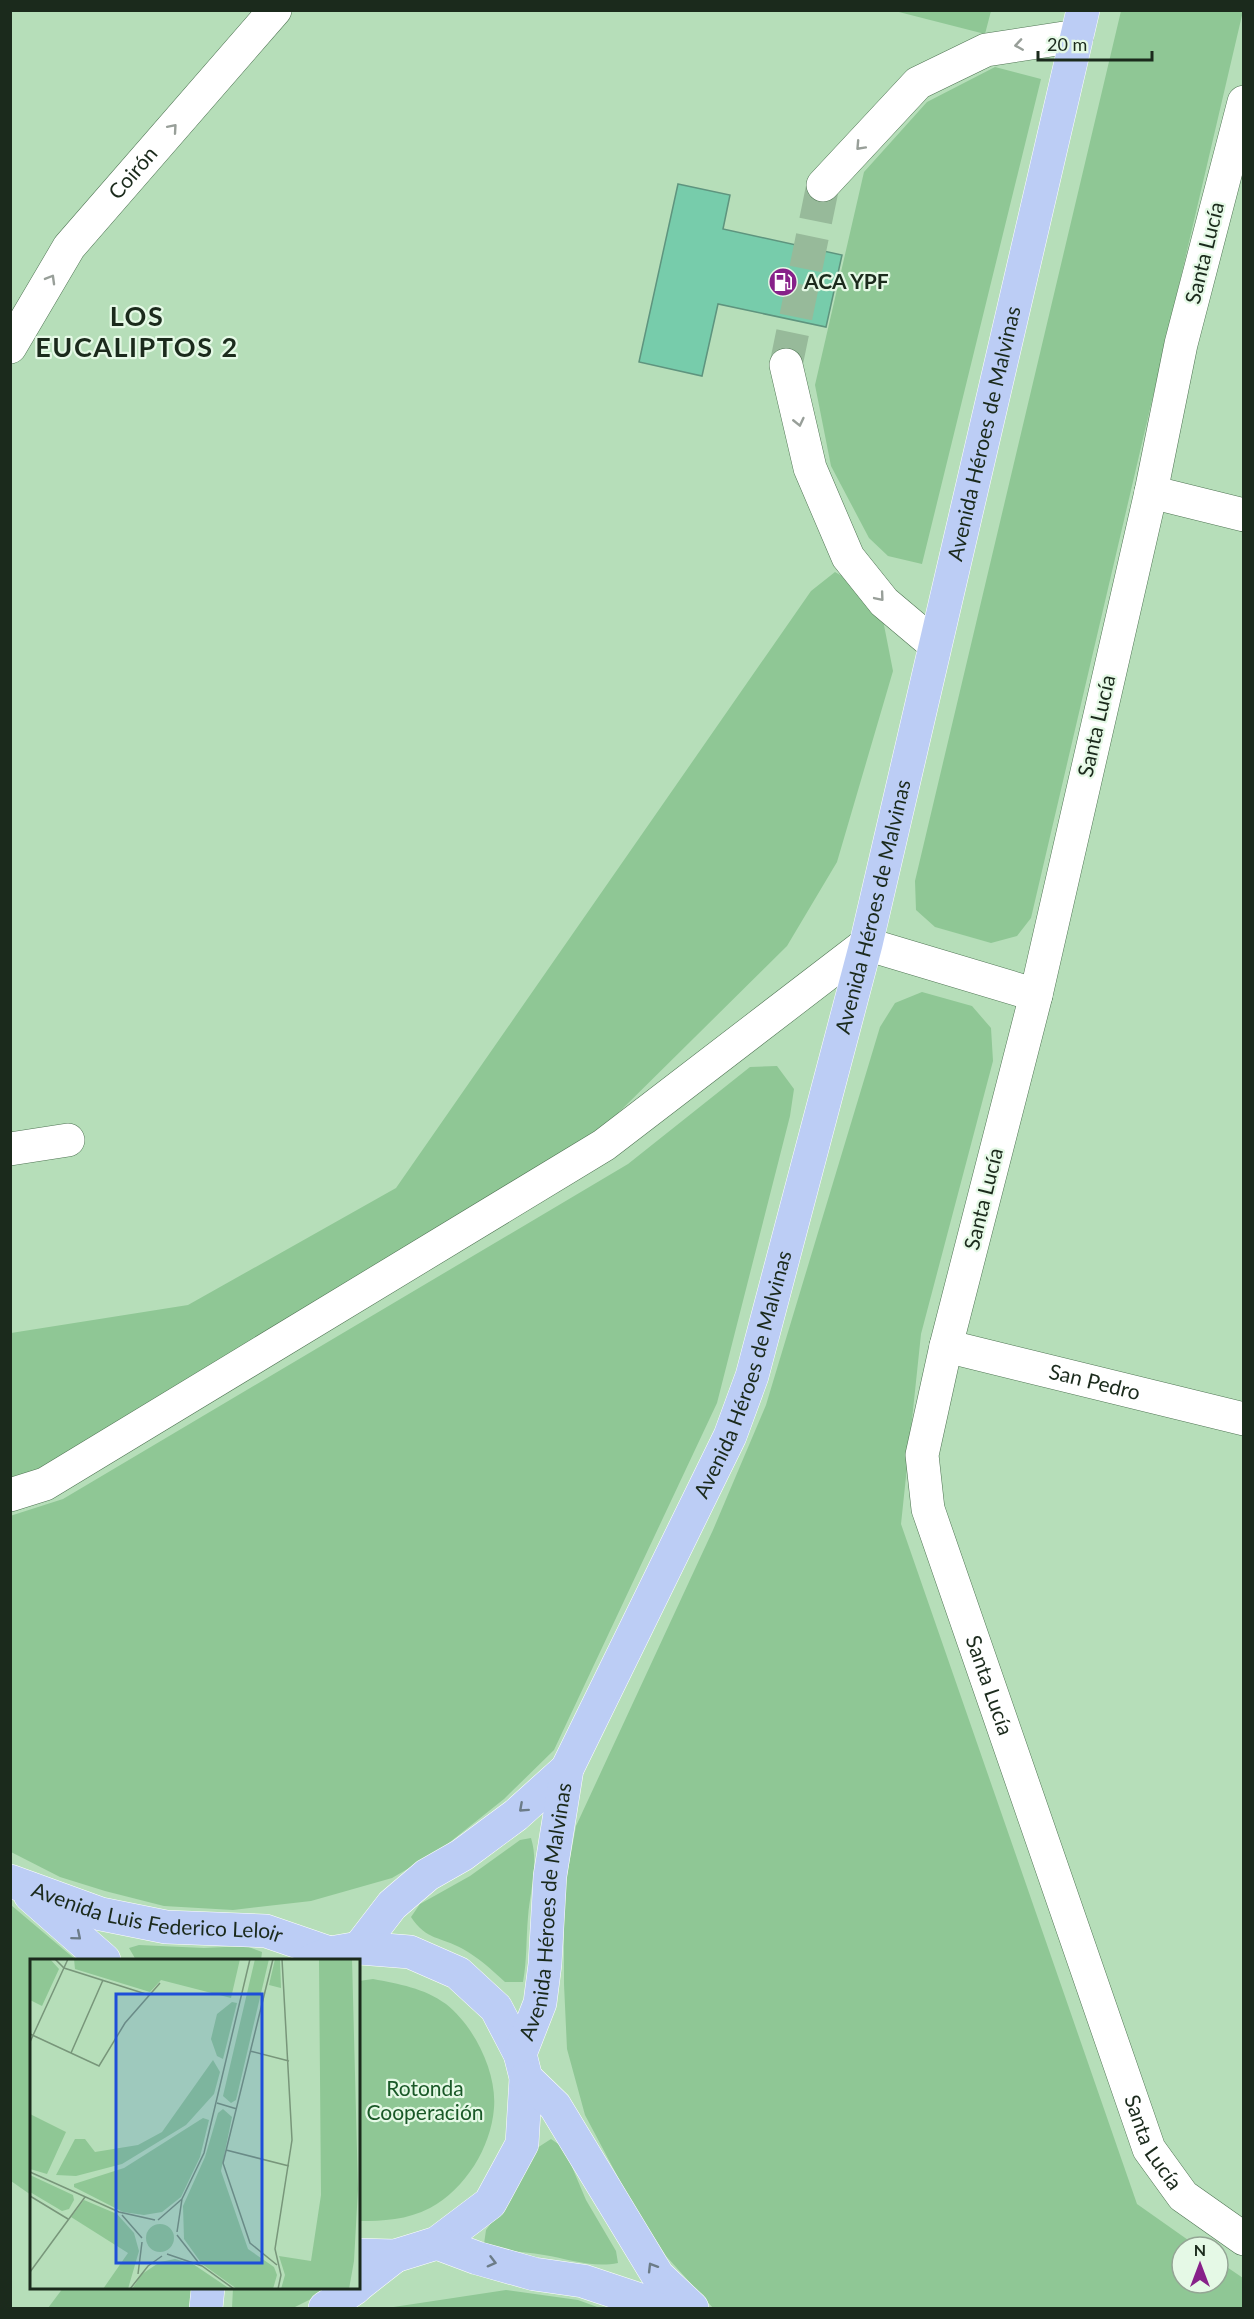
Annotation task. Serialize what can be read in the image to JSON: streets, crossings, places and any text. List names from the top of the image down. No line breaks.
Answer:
{"streets":{"main road":["Avenida Héroes de Malvinas","Avenida Luis Federico Leloir"],"street":["Coirón","Santa Lucía","San Pedro"]},"crossings":[["Santa Lucía","San Pedro"],["Avenida Héroes de Malvinas","Avenida Luis Federico Leloir"]],"one_way":["Coirón"],"districts":["LOS EUCALIPTOS 2"],"parks":["Rotonda Cooperación"],"places":{"fuel station":["ACA YPF"]},"scale_bar":"20 m","north":"top"}
